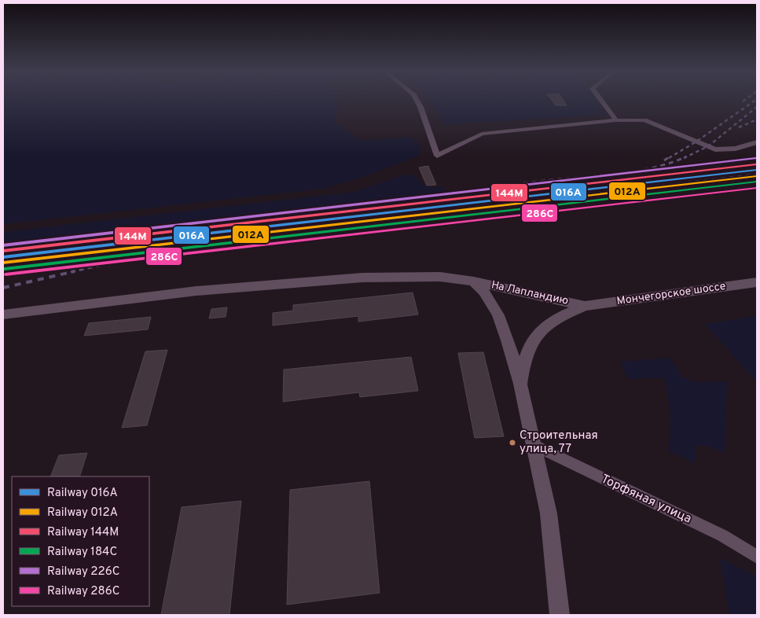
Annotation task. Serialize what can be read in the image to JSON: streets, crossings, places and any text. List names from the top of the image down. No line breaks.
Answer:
{"streets":{"street":["На Лапландию","Мончегорское шоссе","Торфяная улица"]},"crossings":[["На Лапландию","Мончегорское шоссе"]],"places":["Строительная улица, 77"],"lines":["rail line 226С","rail line 144М","rail line 016А","rail line 012А","rail line 184С","rail line 286С"],"legend":["Railway 016А","Railway 012А","Railway 144М","Railway 184С","Railway 226С","Railway 286С"]}
